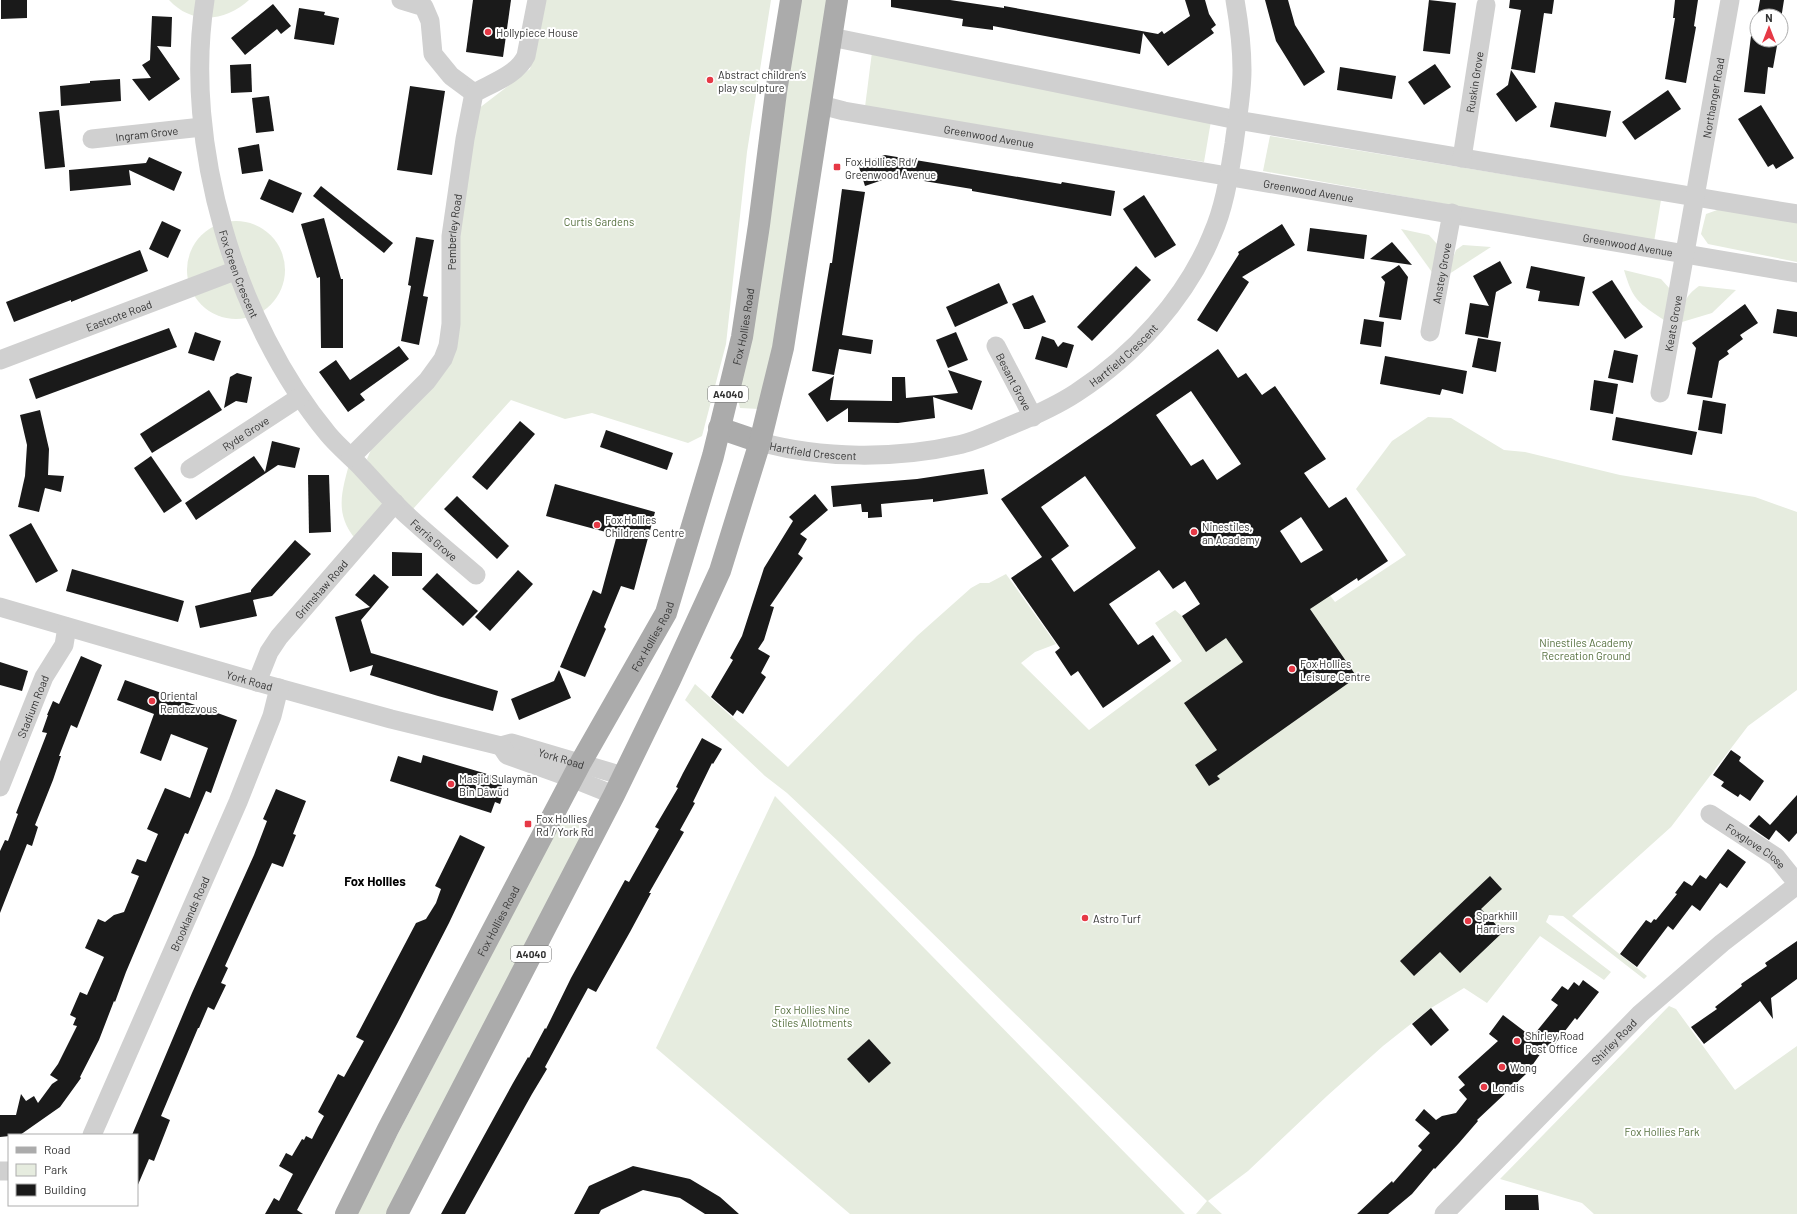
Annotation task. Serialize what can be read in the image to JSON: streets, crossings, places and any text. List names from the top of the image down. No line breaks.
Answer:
{"streets":{"main road":["Fox Hollies Road","A4040"],"street":["Ruskin Grove","Northanger Road","Ingram Grove","Greenwood Avenue","Pemberley Road","Anstey Grove","Fox Green Crescent","Eastcote Road","Keats Grove","Hartfield Crescent","Besant Grove","Ryde Grove","Ferris Grove","Grimshaw Road","York Road","Stadium Road","Foxglove Close","Brooklands Road","Shirley Road"]},"crossings":[["Northanger Road","Greenwood Avenue"],["Northanger Road","Keats Grove"],["Ingram Grove","Fox Green Crescent"],["Greenwood Avenue","Anstey Grove"],["Greenwood Avenue","Keats Grove"],["Greenwood Avenue","Hartfield Crescent"],["Greenwood Avenue","A4040"],["Pemberley Road","Fox Green Crescent"],["Fox Green Crescent","Eastcote Road"],["Fox Green Crescent","Ryde Grove"],["Fox Green Crescent","Ferris Grove"],["Fox Green Crescent","Grimshaw Road"],["Fox Hollies Road","York Road"],["Hartfield Crescent","Besant Grove"],["Hartfield Crescent","A4040"],["A4040","York Road"],["Ferris Grove","Grimshaw Road"],["Grimshaw Road","York Road"],["York Road","Stadium Road"],["York Road","Brooklands Road"],["Foxglove Close","Shirley Road"]],"districts":["Fox Hollies"],"parks":["Curtis Gardens","Ninestiles Academy Recreation Ground","Fox Hollies Nine Stiles Allotments","Fox Hollies Park"],"places":{"other":["Hollypiece House","Abstract children’s play sculpture","Fox Hollies Childrens Centre","Ninestiles, an Academy","Fox Hollies Leisure Centre","Oriental Rendezvous","Masjid Sulaymān Bin Dāwūd","Astro Turf","Sparkhill Harriers","Shirley Road Post Office","Wong","Londis"],"transit":["Fox Hollies Rd / Greenwood Avenue","Fox Hollies Rd / York Rd"]},"legend":["Road","Park","Building"],"north":"top"}
